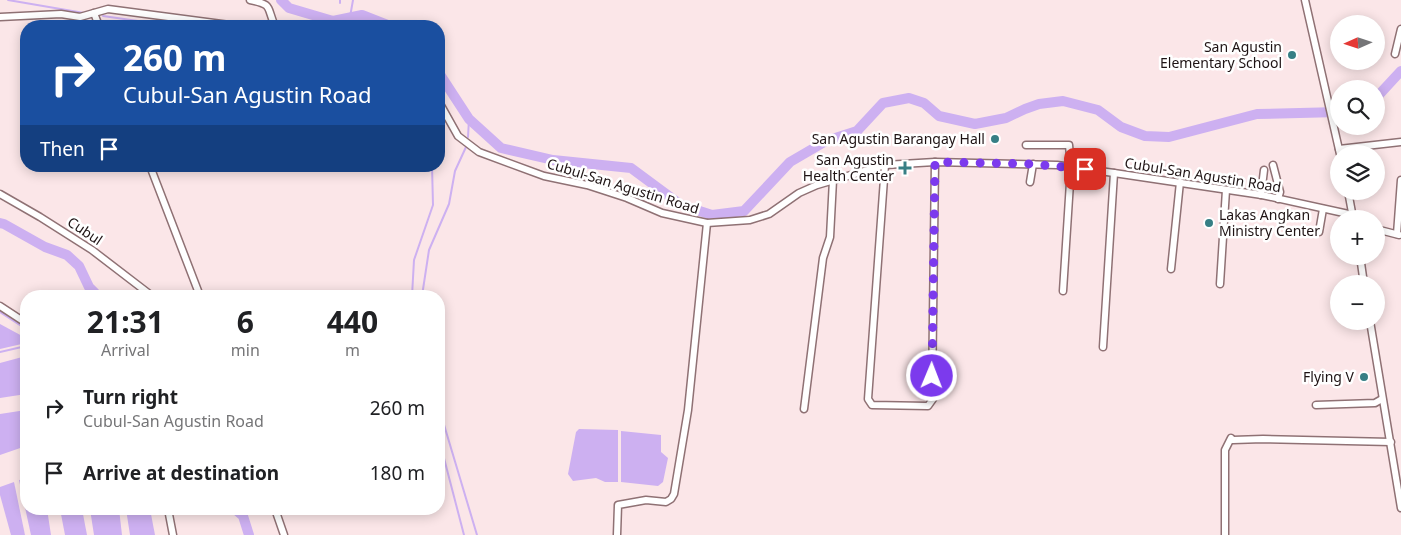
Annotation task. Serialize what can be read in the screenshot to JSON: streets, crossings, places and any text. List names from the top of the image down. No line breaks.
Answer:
{"streets":{"street":["Cubul-San Agustin Road","Cubul"]},"places":{"other":["San Agustin Elementary School","San Agustin Barangay Hall","Lakas Angkan Ministry Center","Flying V"],"health":["San Agustin Health Center"]},"north":"left","page":{"map_buttons":["+","−"],"turn":["260 m","Cubul-San Agustin Road"],"then":"Then","eta":["21:31","Arrival","6","min","440","m"],"list":[{"name":"Turn right","note":"Cubul-San Agustin Road","value":"260 m"},{"name":"Arrive at destination","value":"180 m"}]}}
